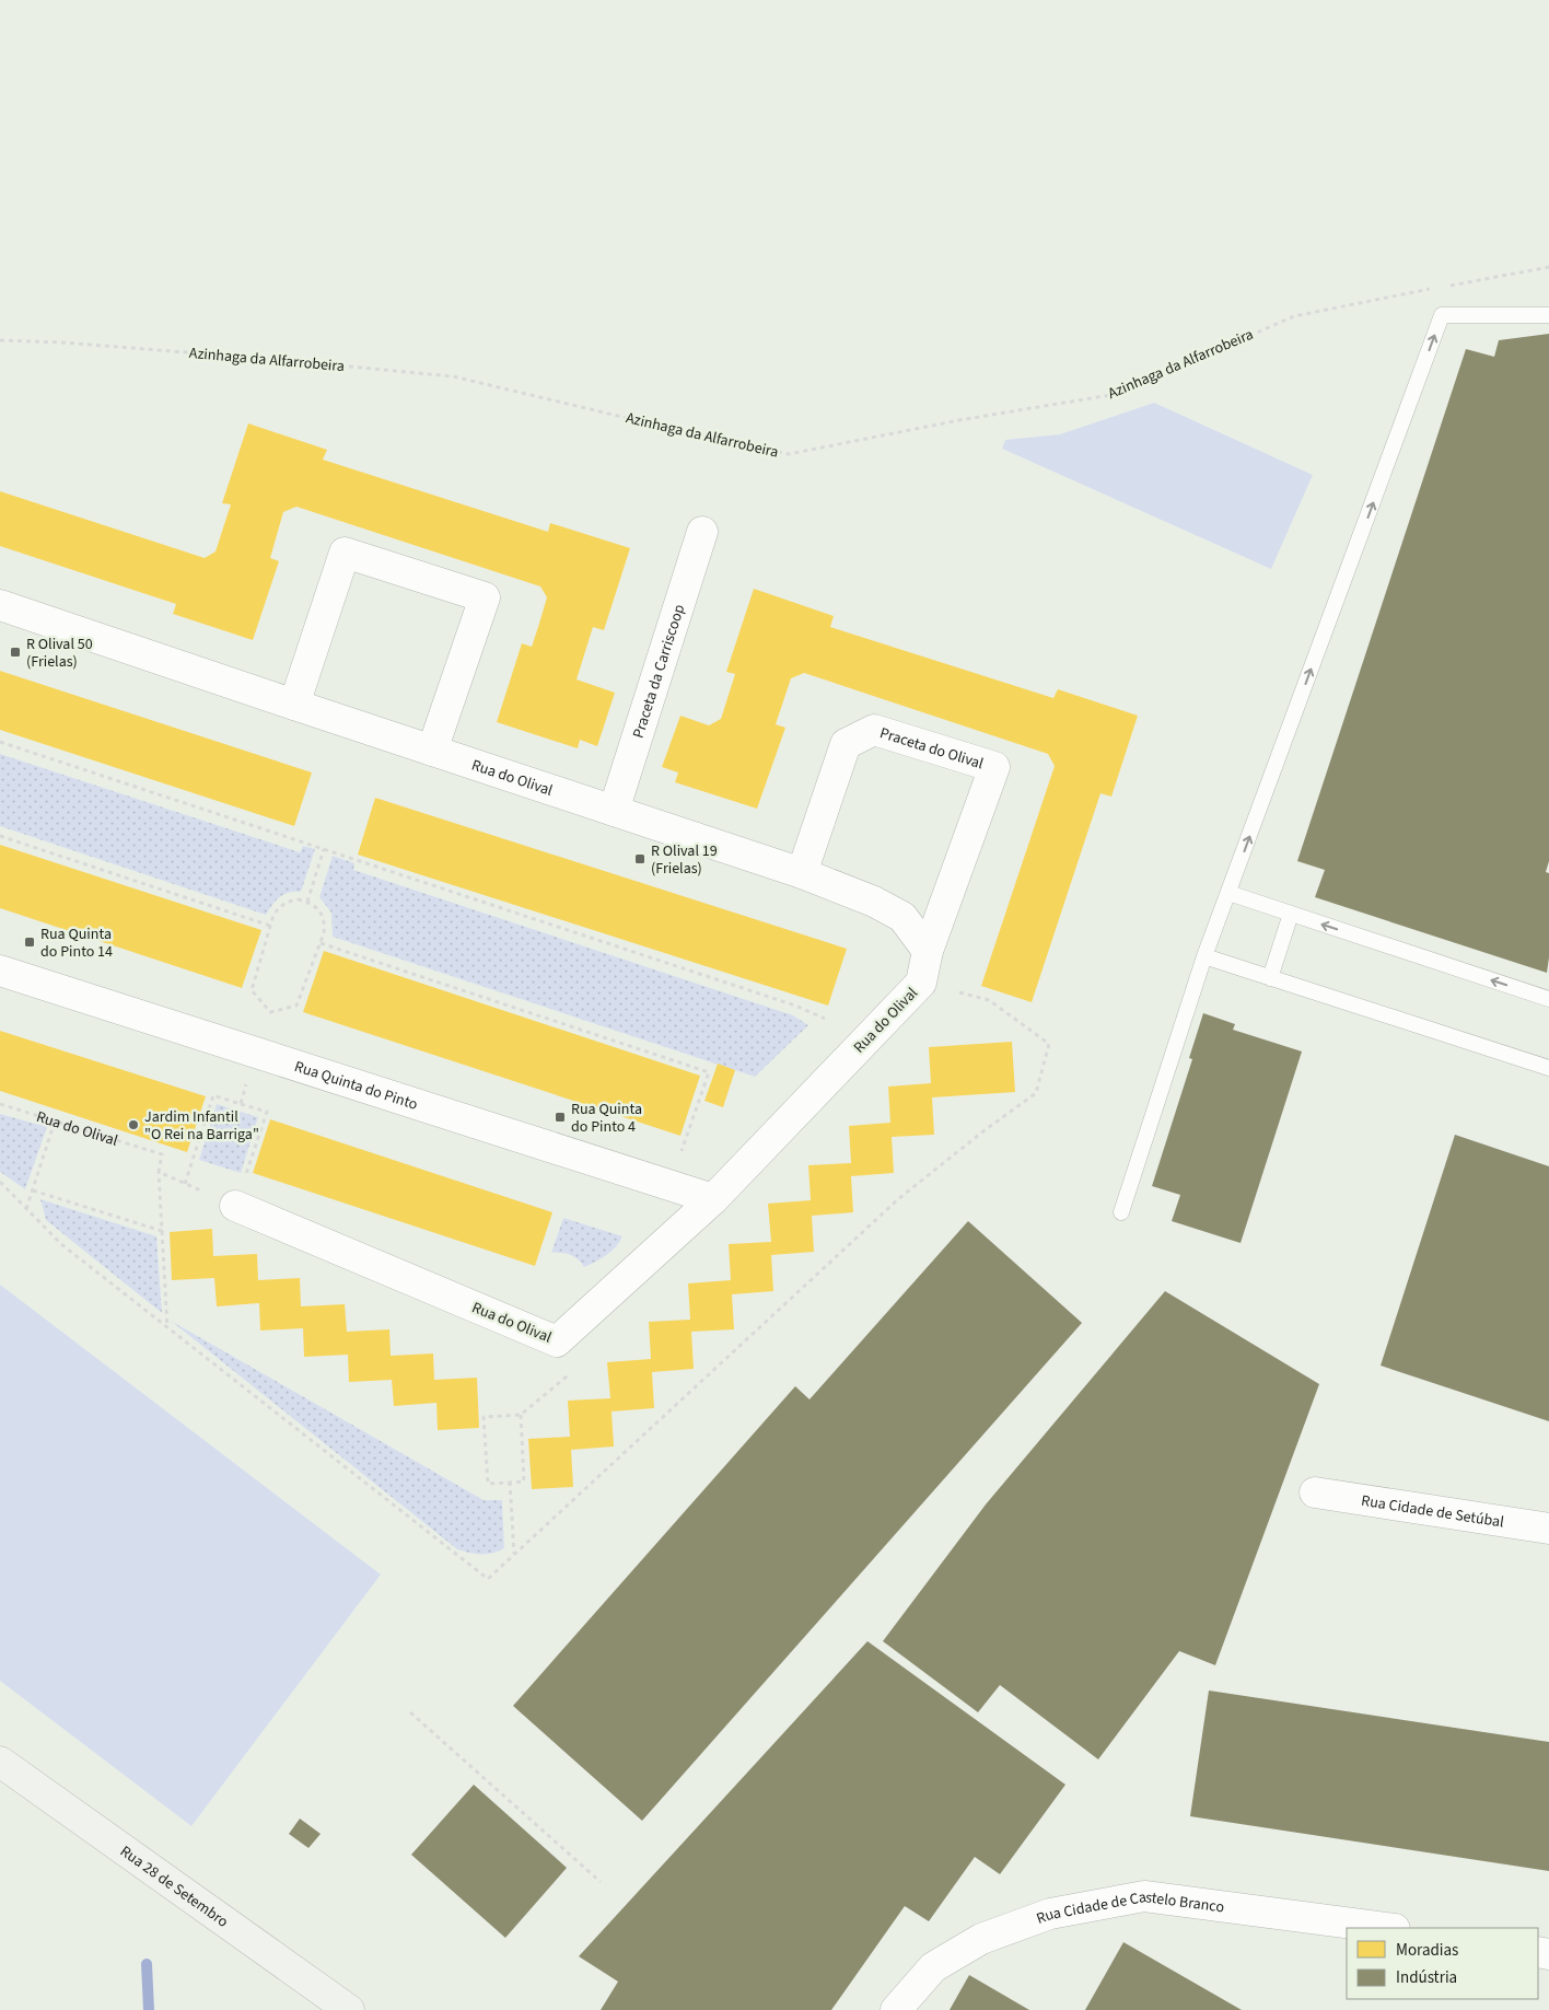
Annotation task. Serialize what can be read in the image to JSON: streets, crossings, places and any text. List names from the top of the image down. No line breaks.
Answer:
{"streets":{"main road":["Rua 28 de Setembro"],"street":["Praceta da Carriscoop","Praceta do Olival","Rua do Olival","Rua Quinta do Pinto","Rua Cidade de Setúbal","Rua Cidade de Castelo Branco"],"path":["Azinhaga da Alfarrobeira"]},"crossings":[["Praceta da Carriscoop","Rua do Olival"],["Praceta do Olival","Rua do Olival"],["Rua do Olival","Rua Quinta do Pinto"]],"places":{"transit":["R Olival 50 (Frielas)","R Olival 19 (Frielas)","Rua Quinta do Pinto 14","Rua Quinta do Pinto 4"],"other":["Jardim Infantil \"O Rei na Barriga\""]},"legend":["Moradias","Indústria"]}
